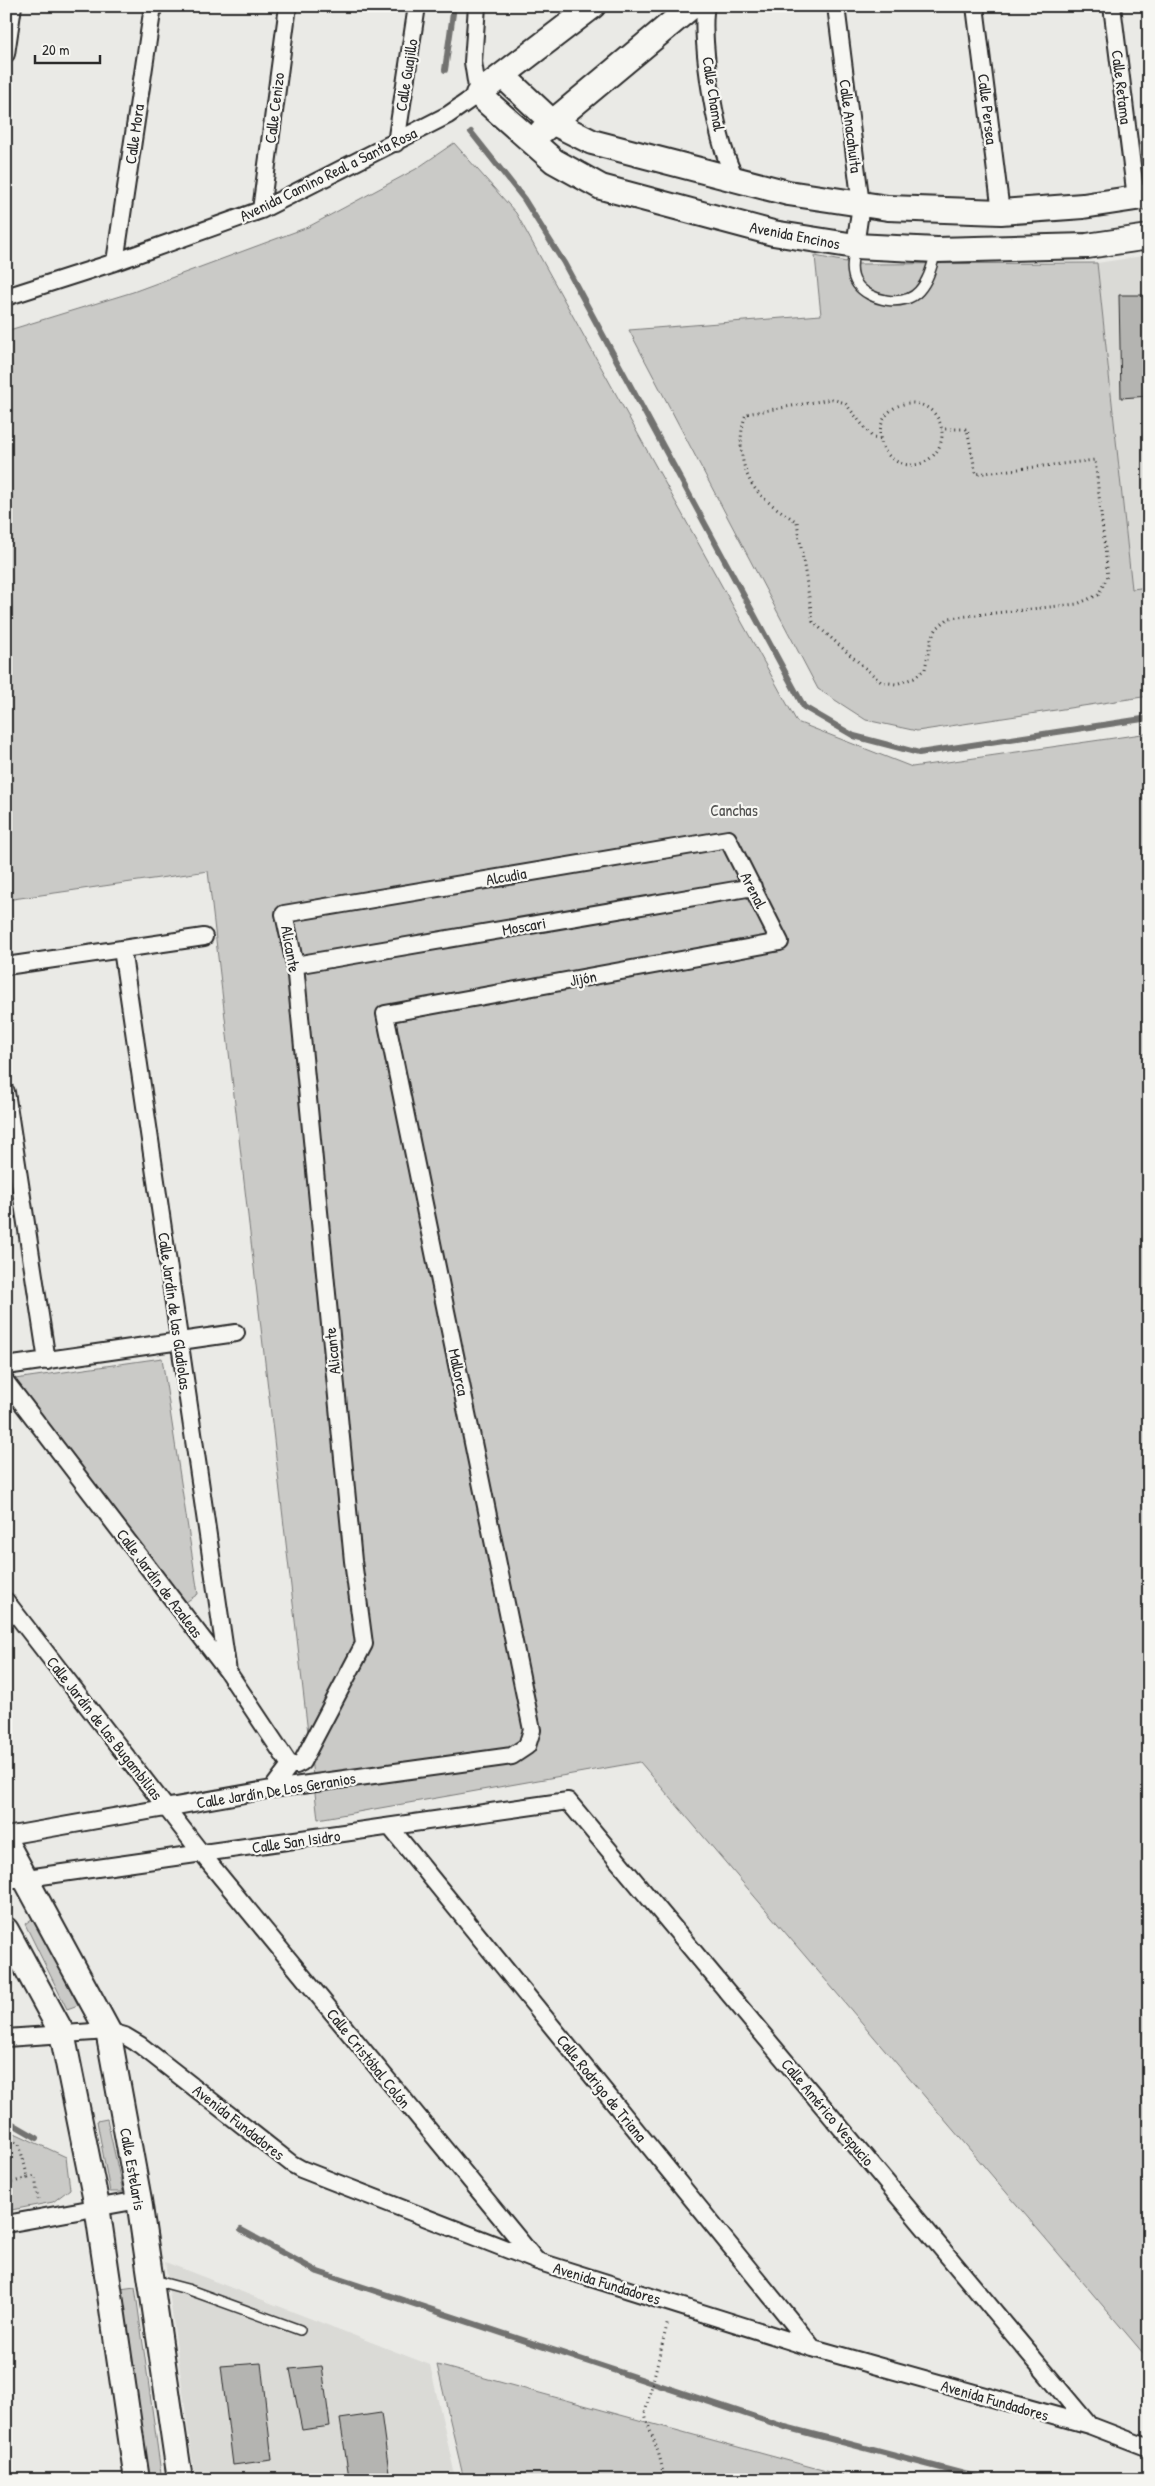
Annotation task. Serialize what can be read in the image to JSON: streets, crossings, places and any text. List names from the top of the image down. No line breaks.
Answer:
{"streets":{"street":["Calle Guajillo","Calle Retama","Calle Chamal","Calle Cenizo","Calle Persea","Calle Anacahuita","Calle Mora","Avenida Camino Real a Santa Rosa","Avenida Encinos","Alcudia","Arenal","Moscari","Alicante","Jijón","Calle Jardín de las Gladiolas","Mallorca","Calle Jardín de Azaleas","Calle Jardín de las Bugambilias","Calle Jardín De Los Geranios","Calle San Isidro","Calle Cristóbal Colón","Calle Rodrigo de Triana","Calle Américo Vespucio","Avenida Fundadores","Calle Estelaris"]},"crossings":[["Calle Guajillo","Avenida Camino Real a Santa Rosa"],["Calle Cenizo","Avenida Camino Real a Santa Rosa"],["Calle Anacahuita","Avenida Encinos"],["Calle Mora","Avenida Camino Real a Santa Rosa"],["Avenida Camino Real a Santa Rosa","Avenida Encinos"],["Alcudia","Arenal"],["Alcudia","Alicante"],["Arenal","Moscari"],["Arenal","Jijón"],["Moscari","Alicante"],["Alicante","Calle Jardín de Azaleas"],["Jijón","Mallorca"],["Calle Jardín de las Gladiolas","Calle Jardín de Azaleas"],["Mallorca","Calle Jardín De Los Geranios"],["Calle Jardín de las Bugambilias","Calle Jardín De Los Geranios"],["Calle Jardín de las Bugambilias","Calle San Isidro"],["Calle Jardín de las Bugambilias","Calle Cristóbal Colón"],["Calle San Isidro","Calle Cristóbal Colón"],["Calle San Isidro","Calle Rodrigo de Triana"],["Calle San Isidro","Calle Américo Vespucio"],["Calle San Isidro","Calle Estelaris"],["Calle Cristóbal Colón","Avenida Fundadores"],["Calle Rodrigo de Triana","Avenida Fundadores"],["Calle Américo Vespucio","Avenida Fundadores"],["Avenida Fundadores","Calle Estelaris"]],"parks":["Canchas"],"scale_bar":"20 m"}
